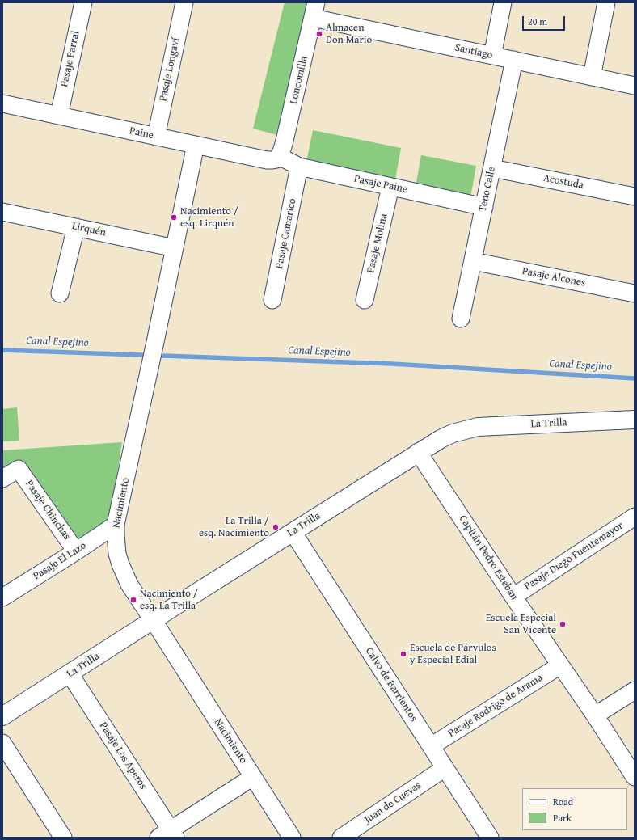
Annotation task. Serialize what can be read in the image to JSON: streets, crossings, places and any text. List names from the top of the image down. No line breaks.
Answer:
{"streets":{"street":["Santiago","Pasaje Parral","Pasaje Longaví","Loncomilla","Paine","Acostuda","Pasaje Paine","Teno Calle","Lirquén","Pasaje Camarico","Pasaje Molina","Pasaje Alcones","La Trilla","Nacimiento","Pasaje Chinchas","Pasaje Diego Fuentemayor","Capitán Pedro Esteban","Pasaje El Lazo","Calvo de Barrientos","Pasaje Rodrigo de Arama","Pasaje Los Aperos","Juan de Cuevas"]},"crossings":[["Santiago","Loncomilla"],["Santiago","Teno Calle"],["Pasaje Parral","Paine"],["Pasaje Longaví","Paine"],["Loncomilla","Paine"],["Loncomilla","Pasaje Paine"],["Paine","Pasaje Paine"],["Paine","Nacimiento"],["Acostuda","Teno Calle"],["Pasaje Paine","Teno Calle"],["Pasaje Paine","Pasaje Camarico"],["Pasaje Paine","Pasaje Molina"],["Teno Calle","Pasaje Alcones"],["Lirquén","Nacimiento"],["La Trilla","Nacimiento"],["La Trilla","Capitán Pedro Esteban"],["La Trilla","Calvo de Barrientos"],["La Trilla","Pasaje Los Aperos"],["Nacimiento","Pasaje El Lazo"],["Pasaje Chinchas","Pasaje El Lazo"],["Pasaje Diego Fuentemayor","Capitán Pedro Esteban"],["Capitán Pedro Esteban","Pasaje Rodrigo de Arama"],["Calvo de Barrientos","Pasaje Rodrigo de Arama"],["Calvo de Barrientos","Juan de Cuevas"]],"water":["Canal Espejino"],"places":["Almacen Don Mario","Nacimiento / esq. Lirquén","La Trilla / esq. Nacimiento","Nacimiento / esq. La Trilla","Escuela Especial San Vicente","Escuela de Párvulos y Especial Edial"],"legend":["Road","Park"],"scale_bar":"20 m"}
